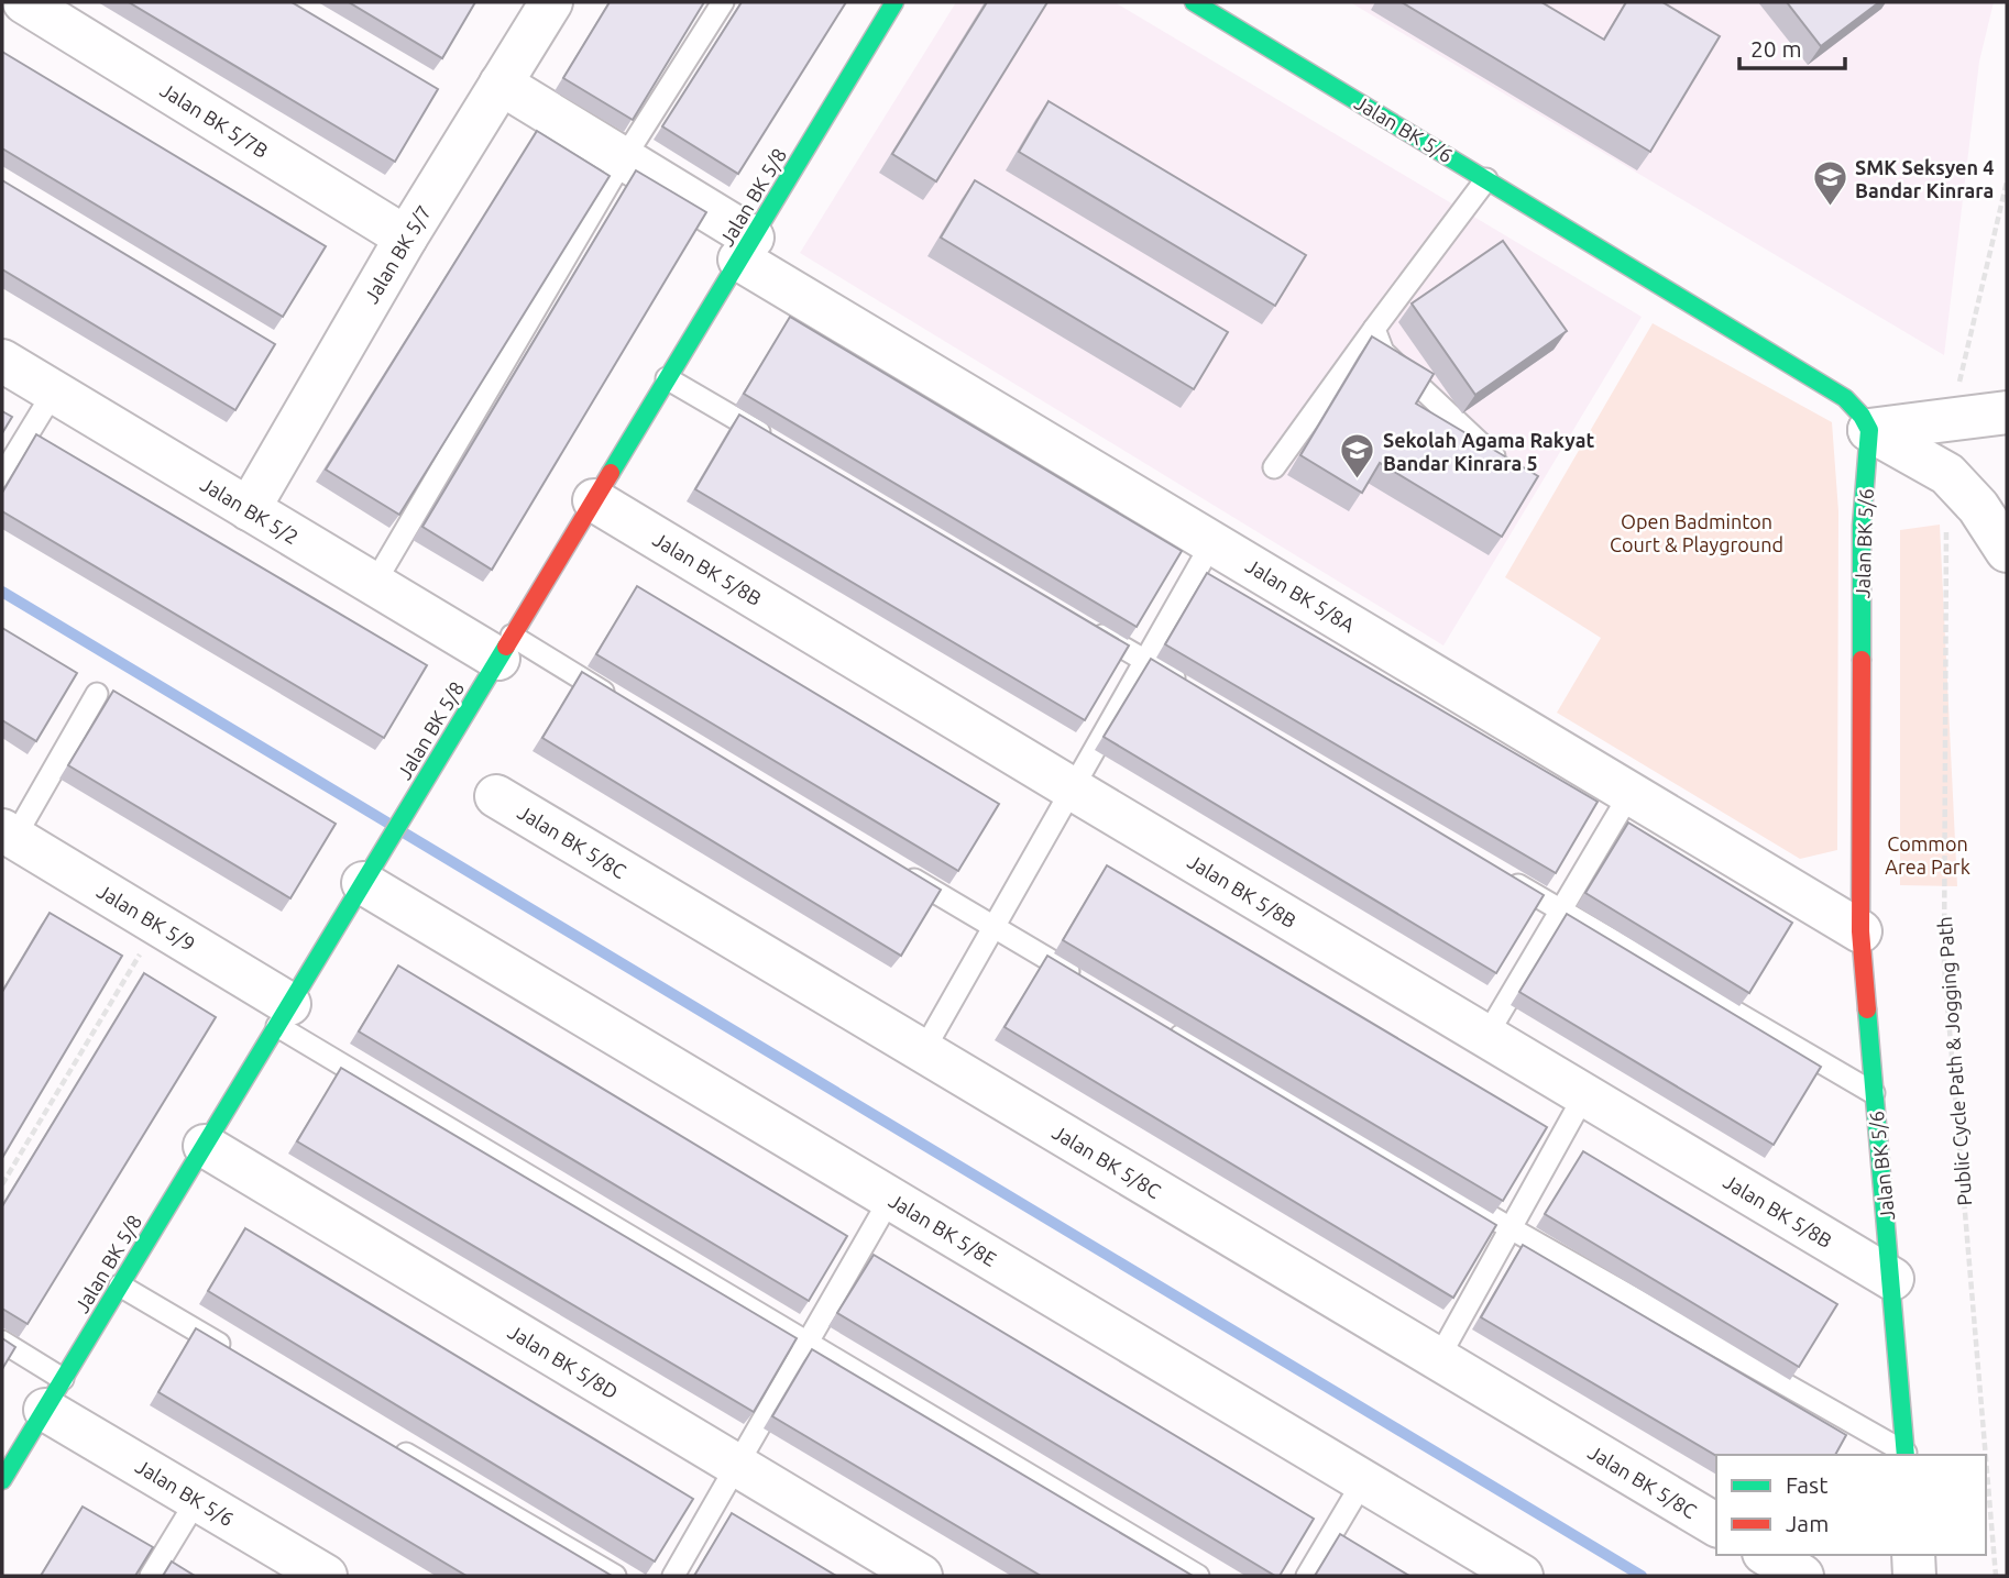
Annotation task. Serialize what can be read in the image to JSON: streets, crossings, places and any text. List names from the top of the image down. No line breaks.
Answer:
{"streets":{"street":["Jalan BK 5/7B","Jalan BK 5/6","Jalan BK 5/8","Jalan BK 5/7","Jalan BK 5/2","Jalan BK 5/8B","Jalan BK 5/8A","Jalan BK 5/8C","Jalan BK 5/9","Jalan BK 5/8E","Jalan BK 5/8D"],"path":["Public Cycle Path & Jogging Path"]},"crossings":[["Jalan BK 5/7B","Jalan BK 5/7"],["Jalan BK 5/6","Jalan BK 5/8"],["Jalan BK 5/6","Jalan BK 5/8B"],["Jalan BK 5/6","Jalan BK 5/8A"],["Jalan BK 5/8","Jalan BK 5/2"],["Jalan BK 5/8","Jalan BK 5/8B"],["Jalan BK 5/8","Jalan BK 5/8A"],["Jalan BK 5/8","Jalan BK 5/9"],["Jalan BK 5/8","Jalan BK 5/8E"],["Jalan BK 5/8","Jalan BK 5/8D"],["Jalan BK 5/7","Jalan BK 5/2"],["Jalan BK 5/7","Jalan BK 5/8A"]],"parks":["Open Badminton Court & Playground","Common Area Park"],"places":{"school or university":["SMK Seksyen 4 Bandar Kinrara","Sekolah Agama Rakyat Bandar Kinrara 5"]},"legend":["Fast","Jam"],"scale_bar":"20 m"}
